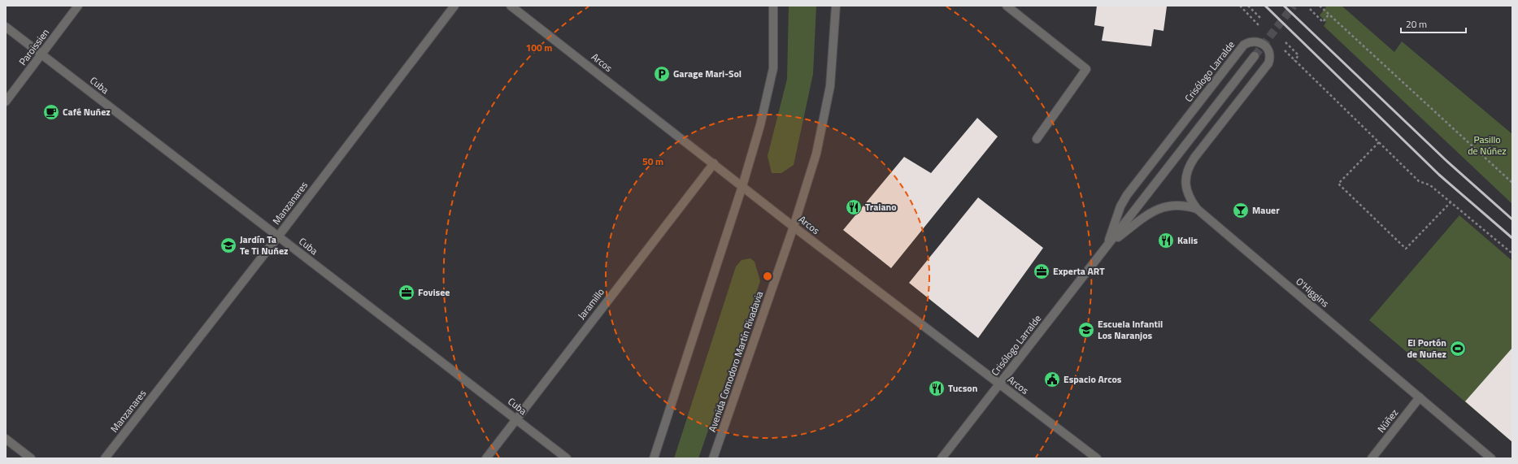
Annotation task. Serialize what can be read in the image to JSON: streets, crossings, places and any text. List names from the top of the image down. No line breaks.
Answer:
{"streets":{"street":["Paroissien","Arcos","Crisólogo Larralde","Cuba","Manzanares","O'Higgins","Jaramillo","Avenida Comodoro Martín Rivadavia","Núñez"]},"crossings":[["Paroissien","Cuba"],["Arcos","Crisólogo Larralde"],["Arcos","Jaramillo"],["Arcos","Avenida Comodoro Martín Rivadavia"],["Crisólogo Larralde","O'Higgins"],["Cuba","Manzanares"],["Cuba","Jaramillo"],["O'Higgins","Núñez"]],"parks":["Pasillo de Núñez"],"places":{"parking":["Garage Mari-Sol"],"cafe":["Café Nuñez"],"restaurant":["Traiano","Kalis","Tucson"],"bar":["Mauer"],"school or university":["Jardín Ta Te Ti Nuñez","Escuela Infantil Los Naranjos"],"office":["Experta ART","Fovisee"],"sports":["El Portón de Nuñez"],"public building":["Espacio Arcos"]},"scale_bar":"20 m","rings":["100 m","50 m"]}
